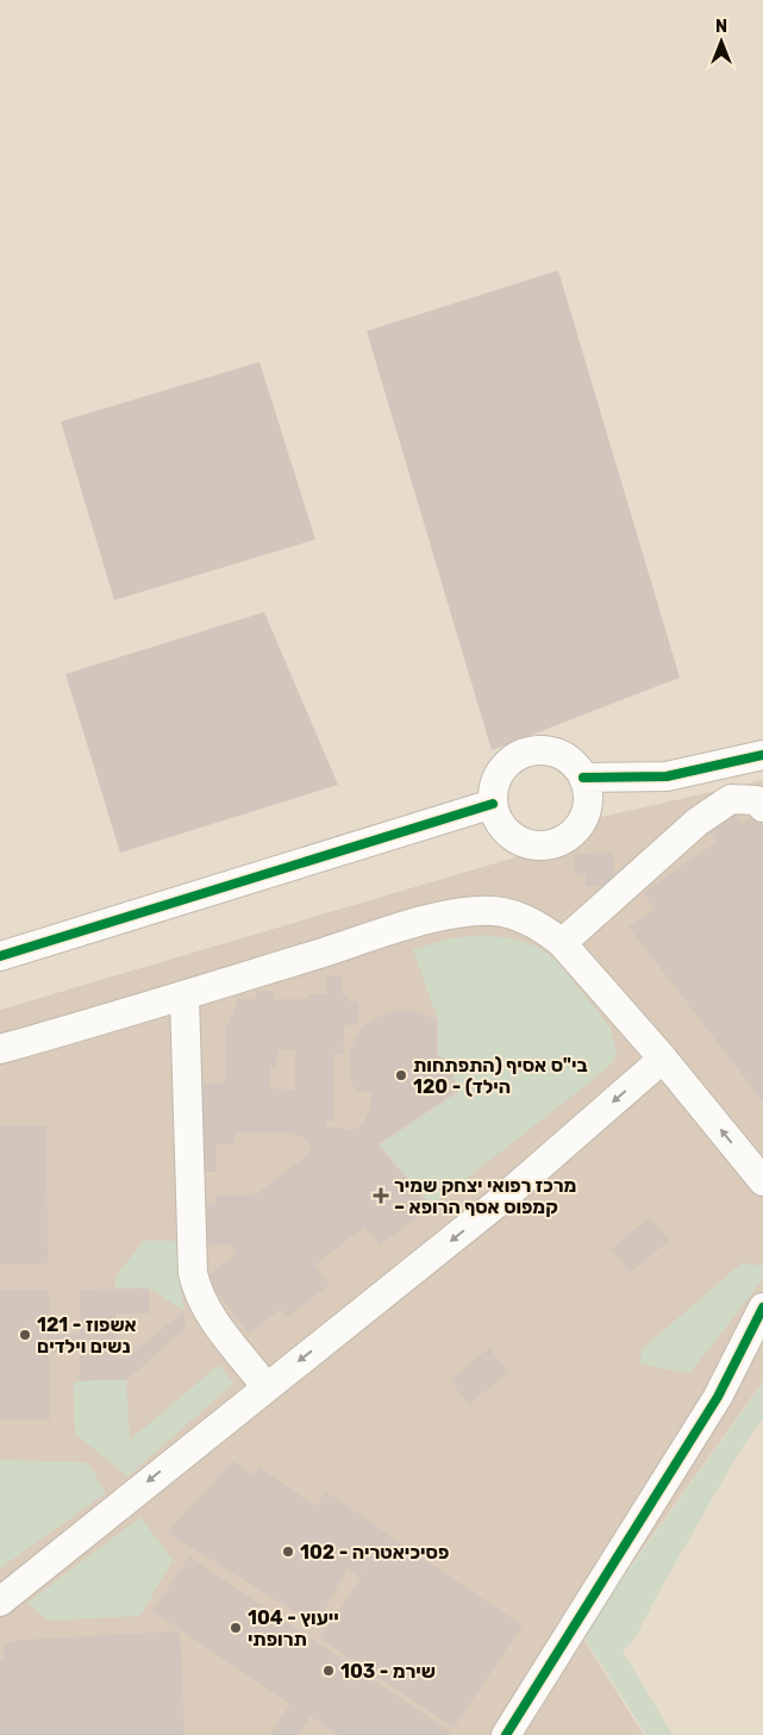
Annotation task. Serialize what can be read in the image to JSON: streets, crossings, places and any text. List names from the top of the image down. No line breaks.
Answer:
{"places":{"other":["בי\"ס אסיף (התפתחות הילד) - 120","121 - אשפוז נשים וילדים","102 - פסיכיאטריה","104 - ייעוץ תרופתי","103 - שירמ"],"health":["מרכז רפואי יצחק שמיר – קמפוס אסף הרופא"]},"north":"top"}
